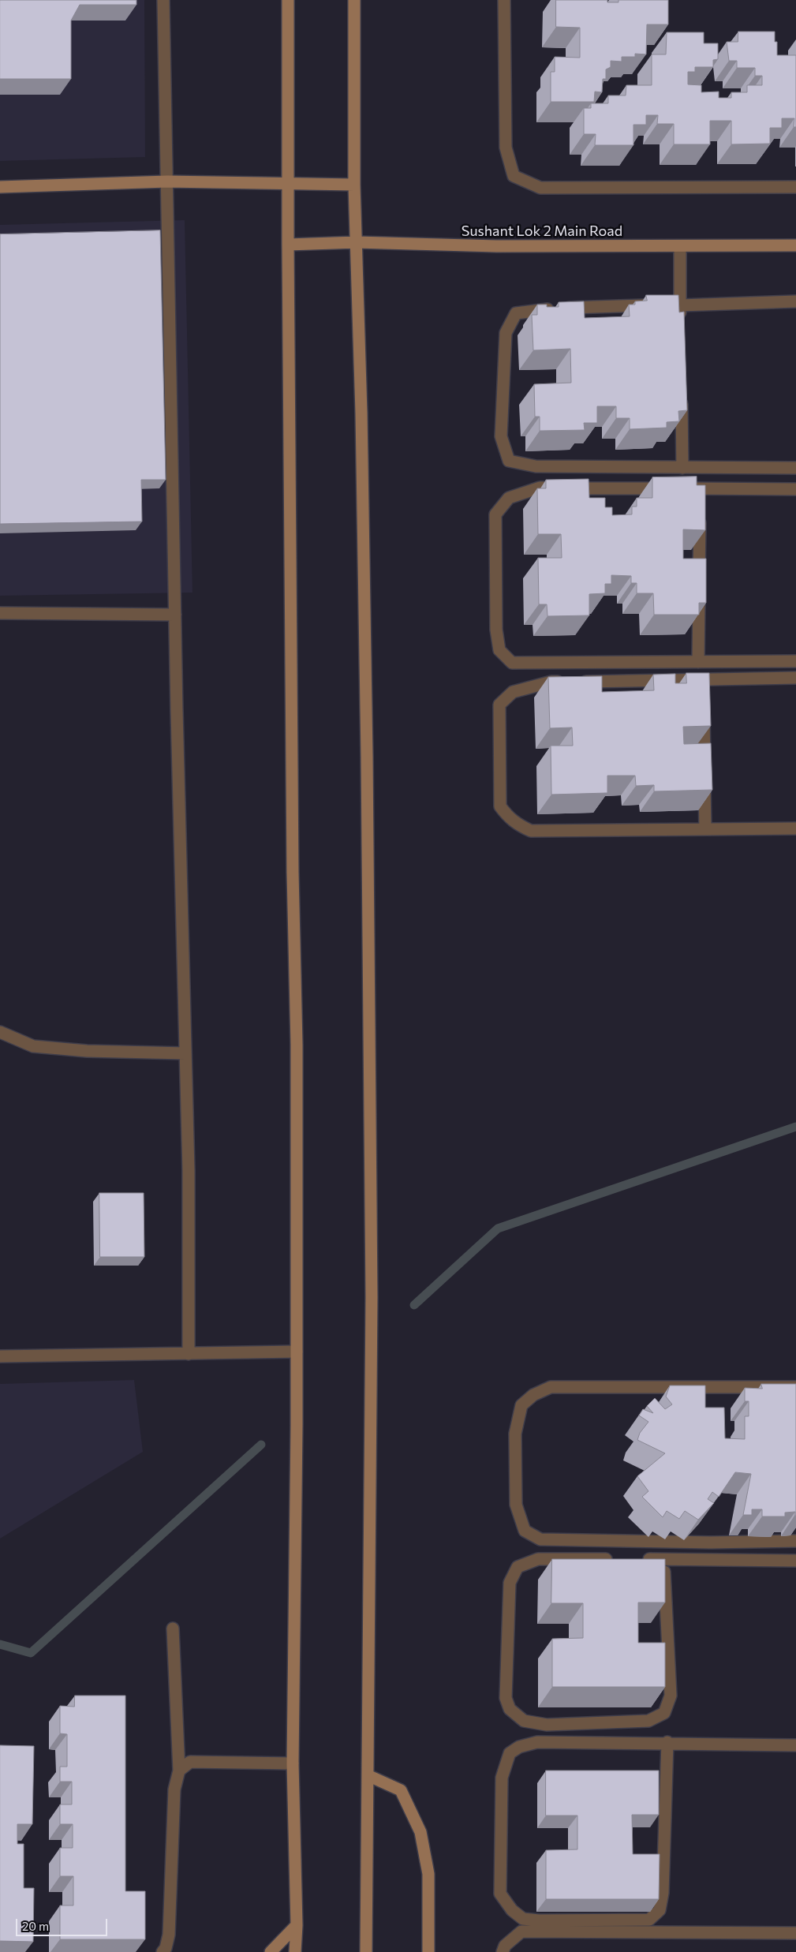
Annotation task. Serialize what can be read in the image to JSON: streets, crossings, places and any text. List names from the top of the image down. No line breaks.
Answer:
{"streets":{"main road":["Sushant Lok 2 Main Road"]},"scale_bar":"20 m"}
